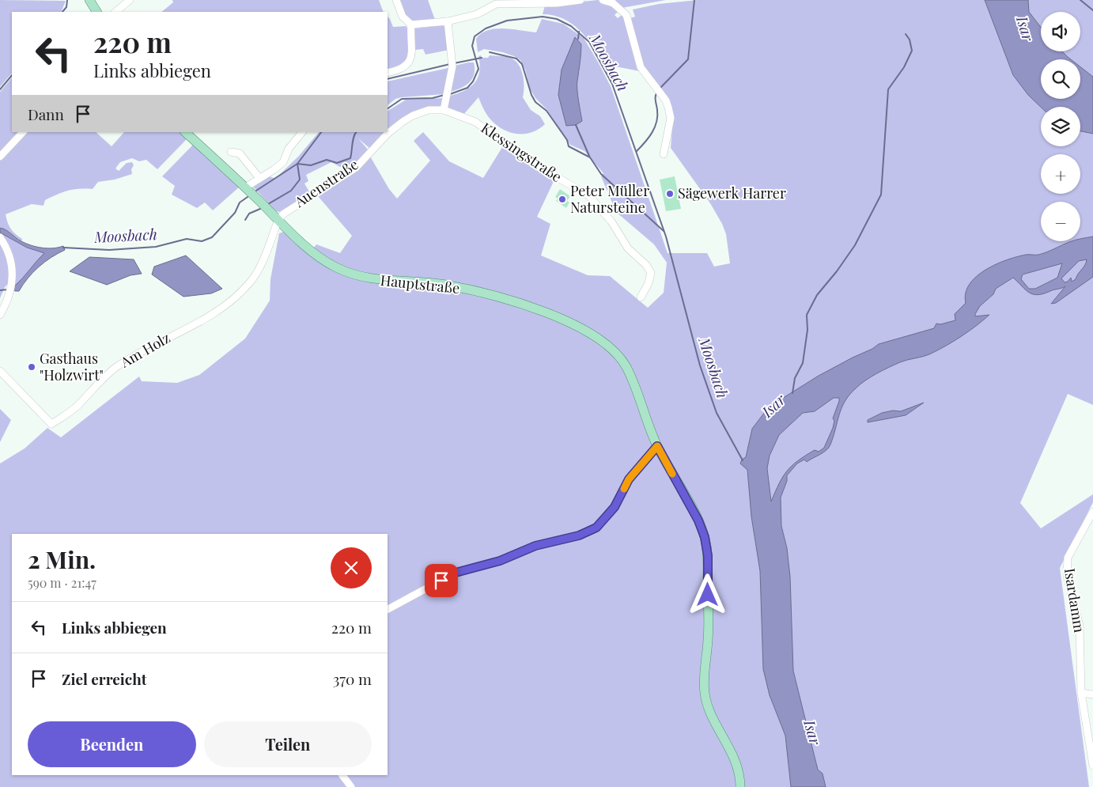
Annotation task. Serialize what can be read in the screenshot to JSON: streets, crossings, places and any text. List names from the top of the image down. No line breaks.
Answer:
{"streets":{"main road":["Hauptstraße"],"street":["Klessingstraße","Auenstraße","Am Holz","Isardamm"]},"crossings":[["Klessingstraße","Auenstraße"],["Auenstraße","Hauptstraße"],["Auenstraße","Am Holz"],["Hauptstraße","Am Holz"]],"water":["Isar","Moosbach"],"places":["Sägewerk Harrer","Peter Müller Natursteine","Gasthaus \"Holzwirt\""],"page":{"map_buttons":["+","−"],"turn":["220 m","Links abbiegen"],"then":"Dann","heading":["2 Min.","590 m · 21:47"],"list":[{"name":"Links abbiegen","value":"220 m"},{"name":"Ziel erreicht","value":"370 m"}],"buttons":["Beenden","Teilen"]}}
